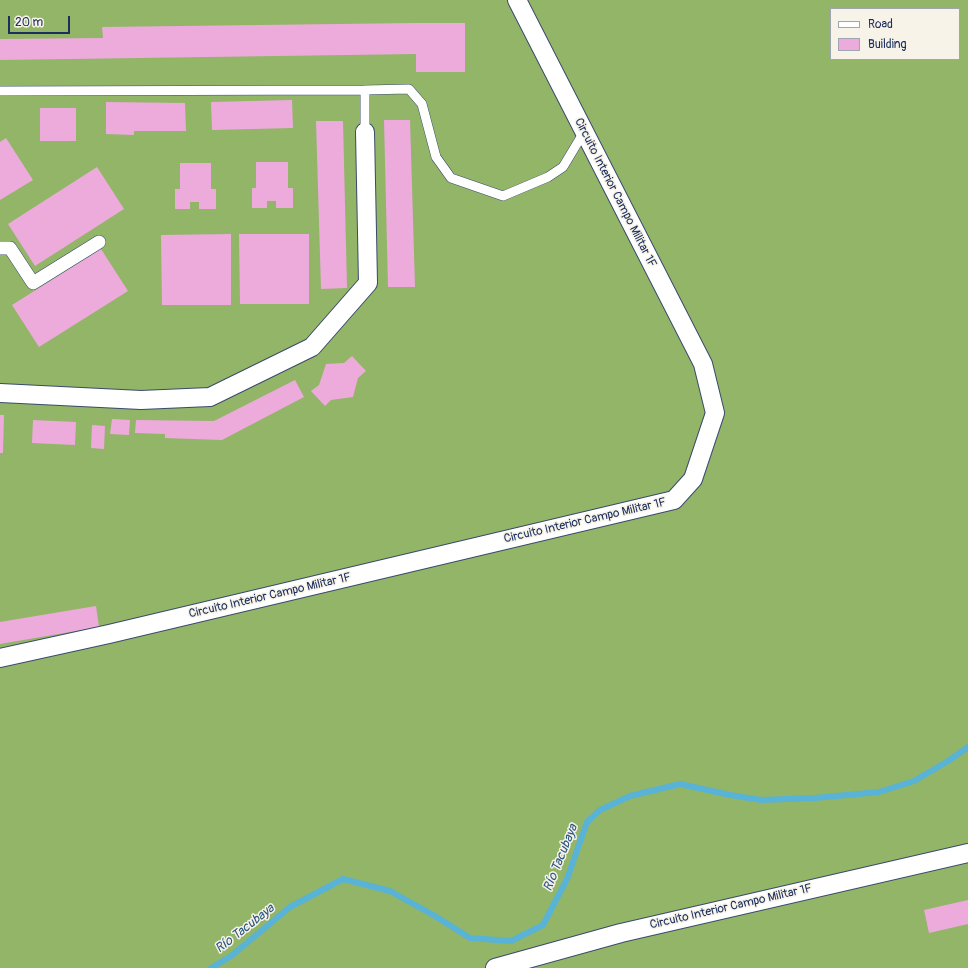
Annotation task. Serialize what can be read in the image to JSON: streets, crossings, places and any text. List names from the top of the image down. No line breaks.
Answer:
{"streets":{"street":["Circuito Interior Campo Militar 1F"]},"water":["Río Tacubaya"],"legend":["Road","Building"],"scale_bar":"20 m"}
